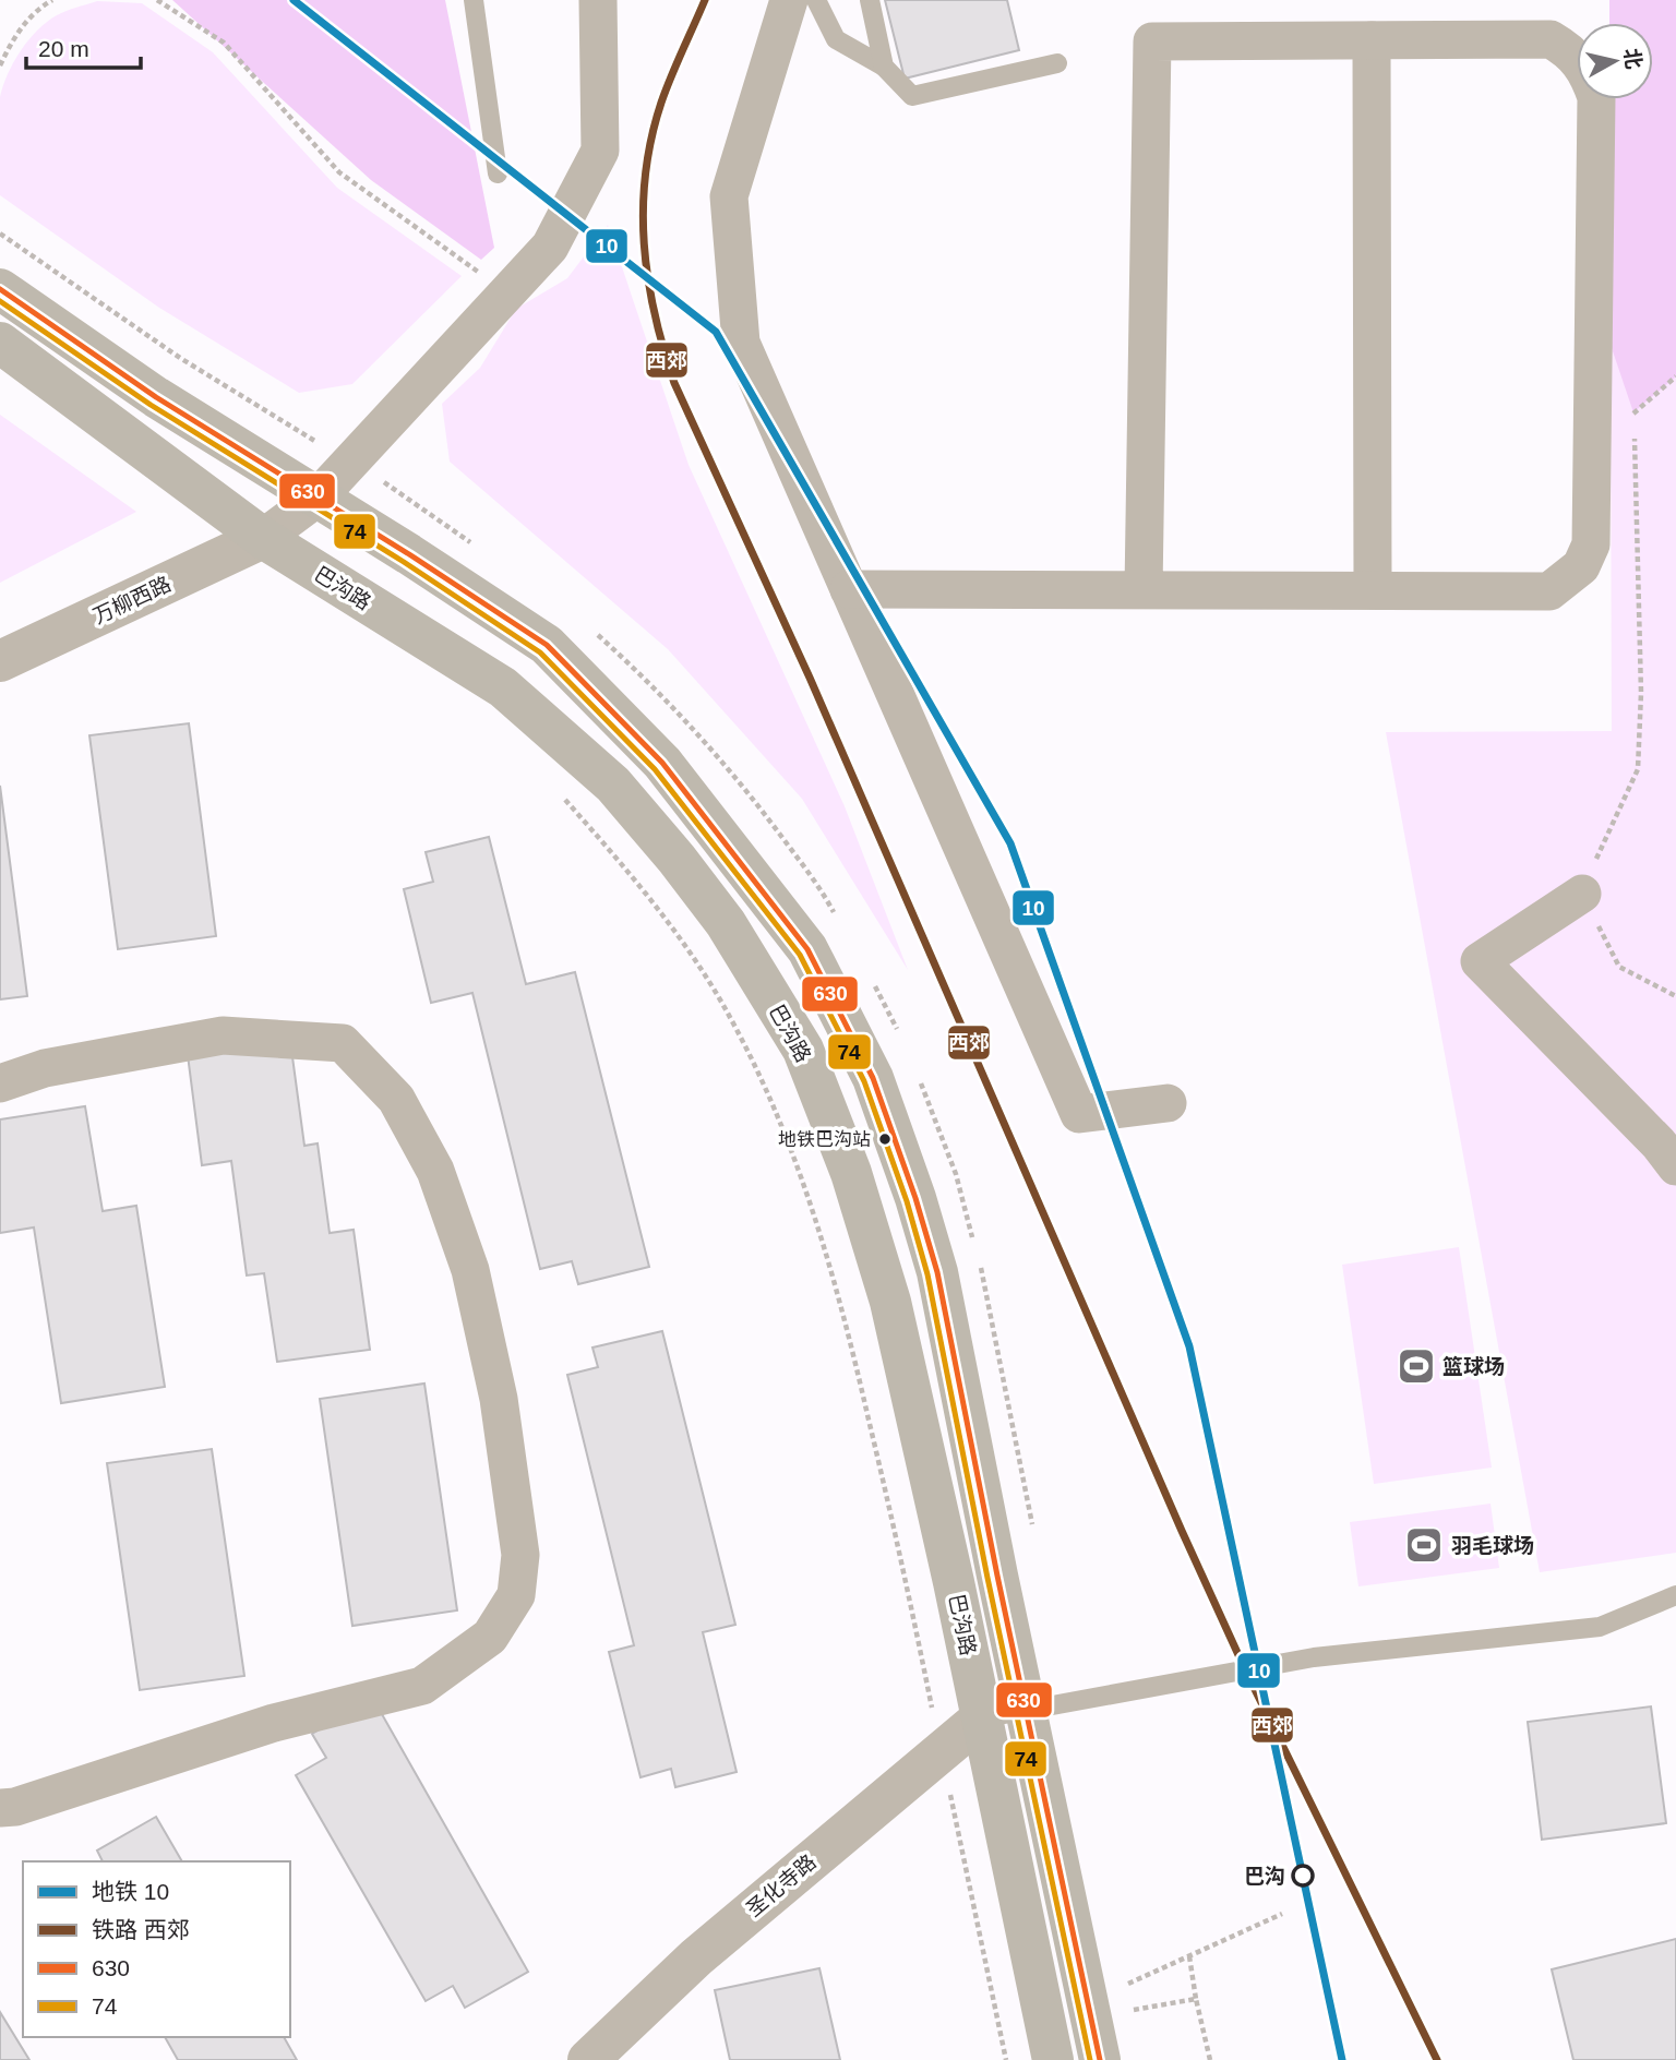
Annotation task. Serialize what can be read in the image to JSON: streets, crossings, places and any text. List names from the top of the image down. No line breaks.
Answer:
{"streets":{"main road":["巴沟路"],"street":["万柳西路","圣化寺路"]},"crossings":[["巴沟路","万柳西路"],["巴沟路","圣化寺路"]],"places":{"other":["地铁巴沟站","巴沟"],"sports":["篮球场","羽毛球场"]},"lines":["metro line 10","rail line 西郊","transit line 630","transit line 74"],"legend":["地铁 10","铁路 西郊","630","74"],"scale_bar":"20 m","north":"right"}
